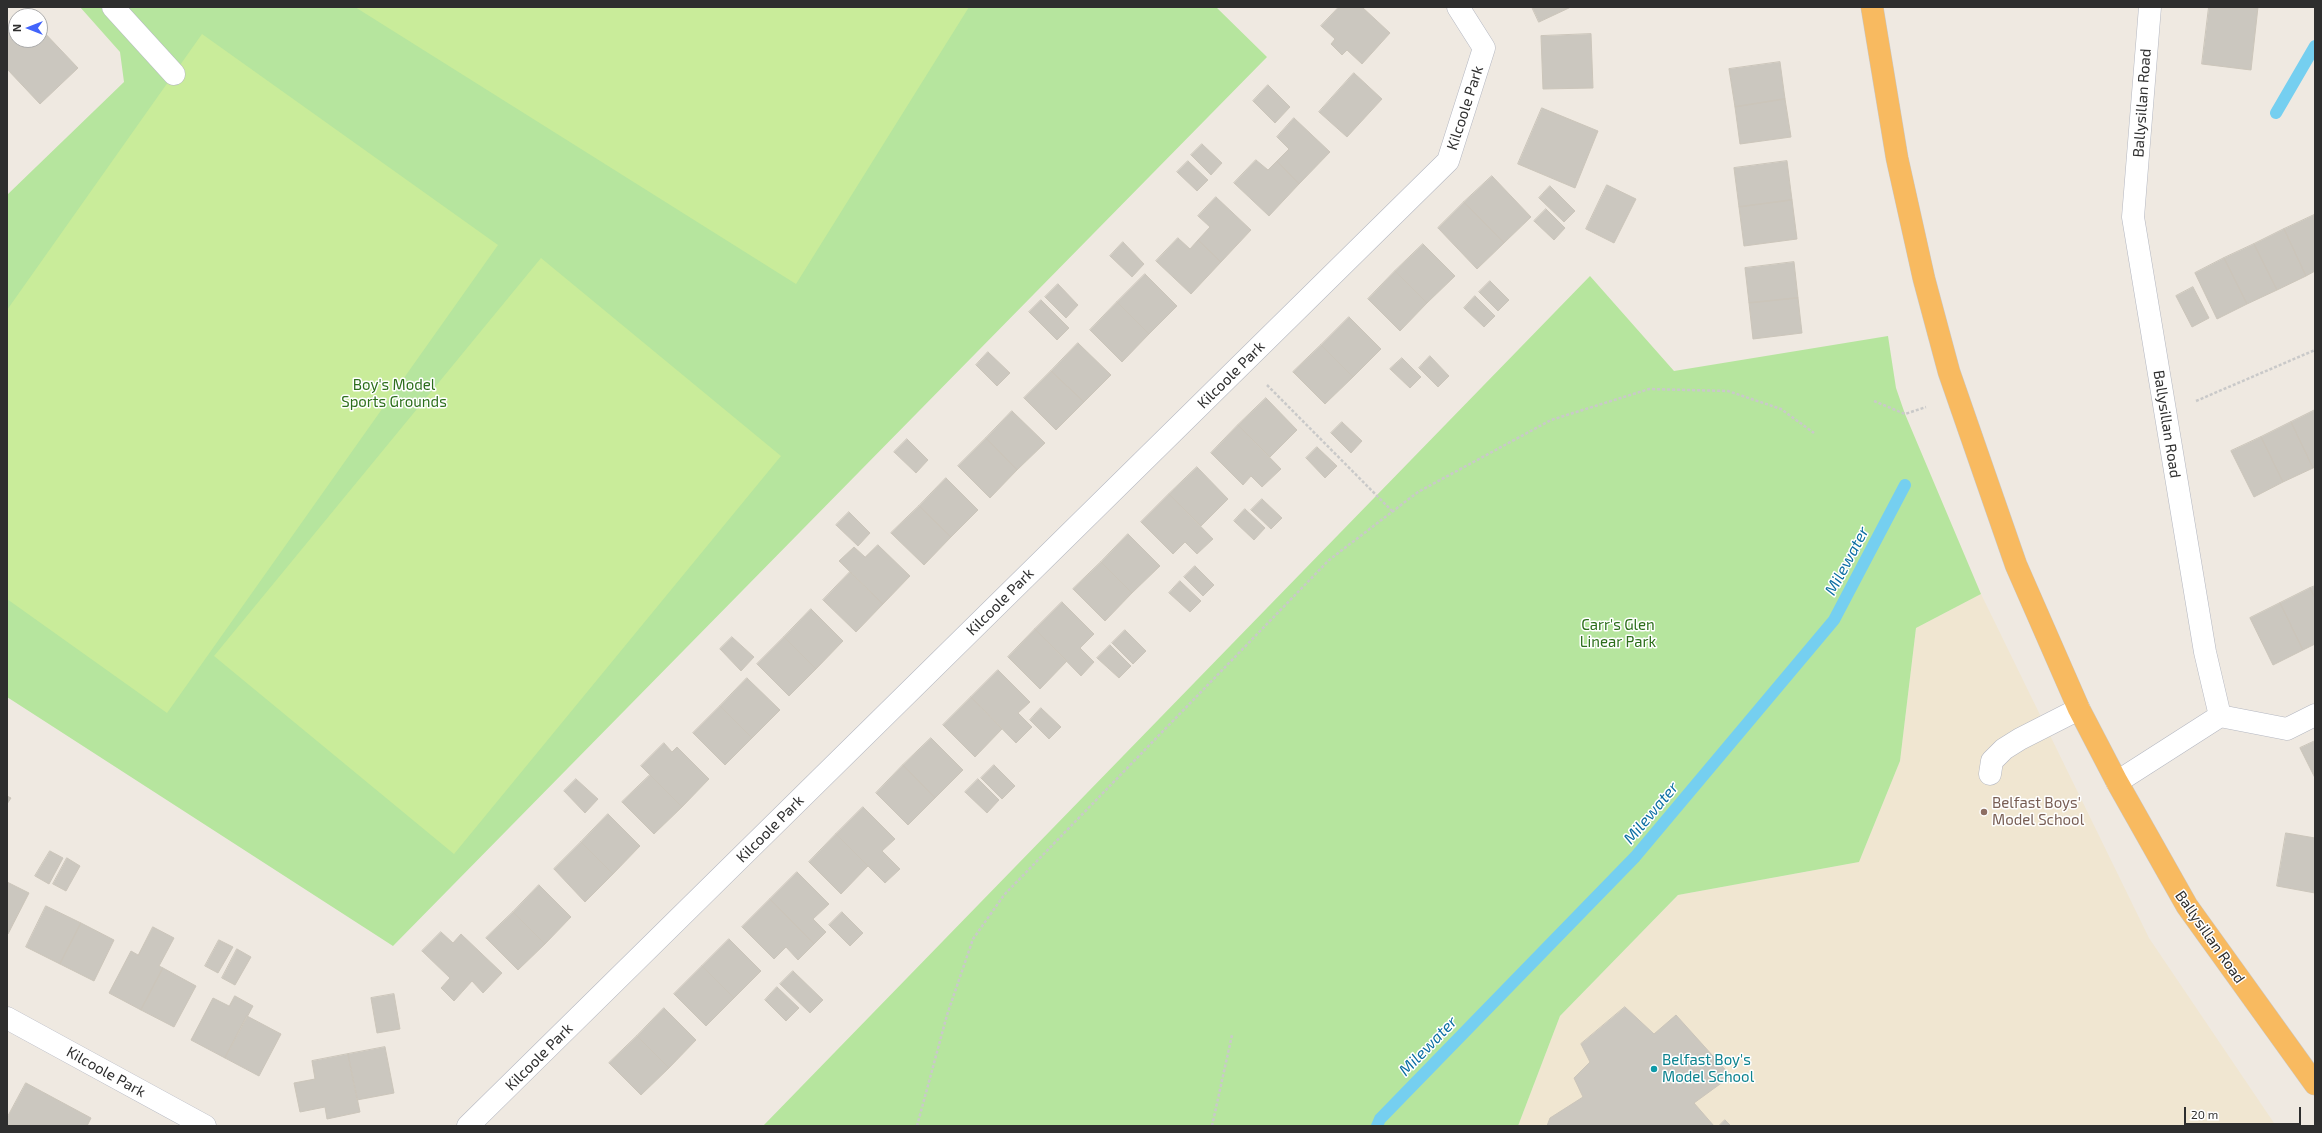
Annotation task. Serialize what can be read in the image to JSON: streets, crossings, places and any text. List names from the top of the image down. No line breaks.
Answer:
{"streets":{"highway":["Ballysillan Road"],"street":["Kilcoole Park"]},"water":["Milewater"],"parks":["Boy's Model Sports Grounds","Carr's Glen Linear Park"],"places":["Belfast Boys' Model School","Belfast Boy's Model School"],"scale_bar":"20 m","north":"left"}
